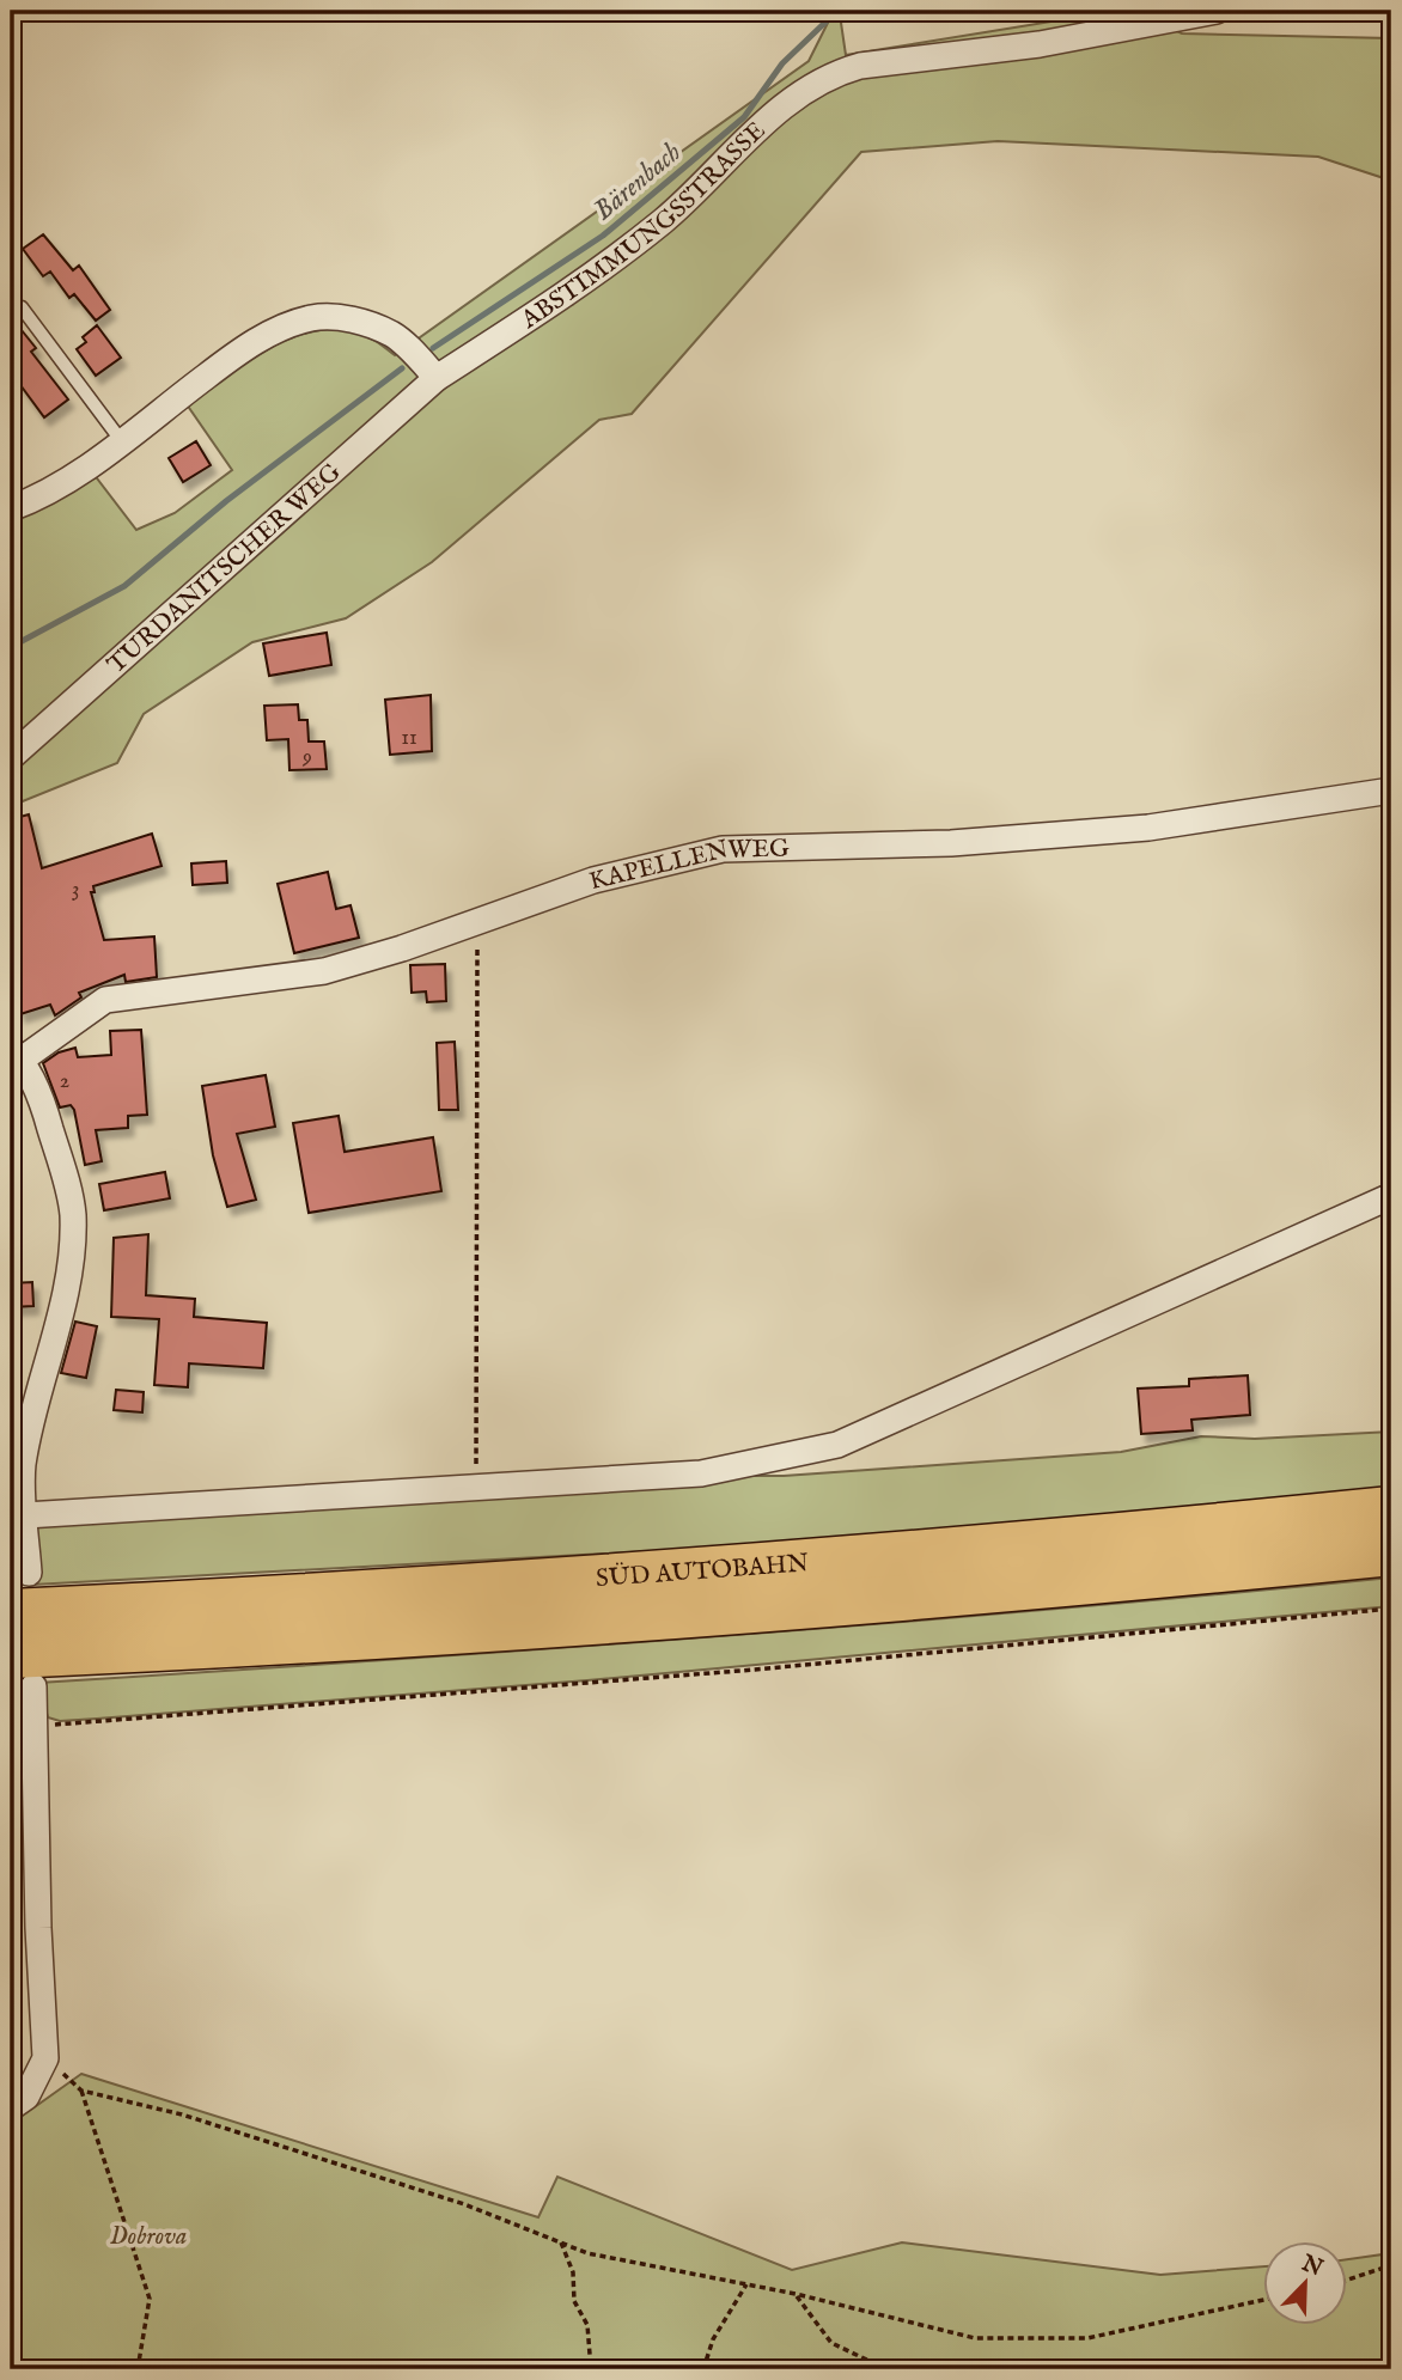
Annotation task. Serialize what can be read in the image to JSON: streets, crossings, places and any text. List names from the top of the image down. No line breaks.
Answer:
{"streets":{"highway":["SÜD AUTOBAHN"],"street":["ABSTIMMUNGSSTRASSE","TURDANITSCHER WEG","KAPELLENWEG"]},"crossings":[["ABSTIMMUNGSSTRASSE","TURDANITSCHER WEG"]],"water":["Bärenbach"],"parks":["Dobrova"],"house_numbers":["11","9","3","2"],"north":"top right"}
